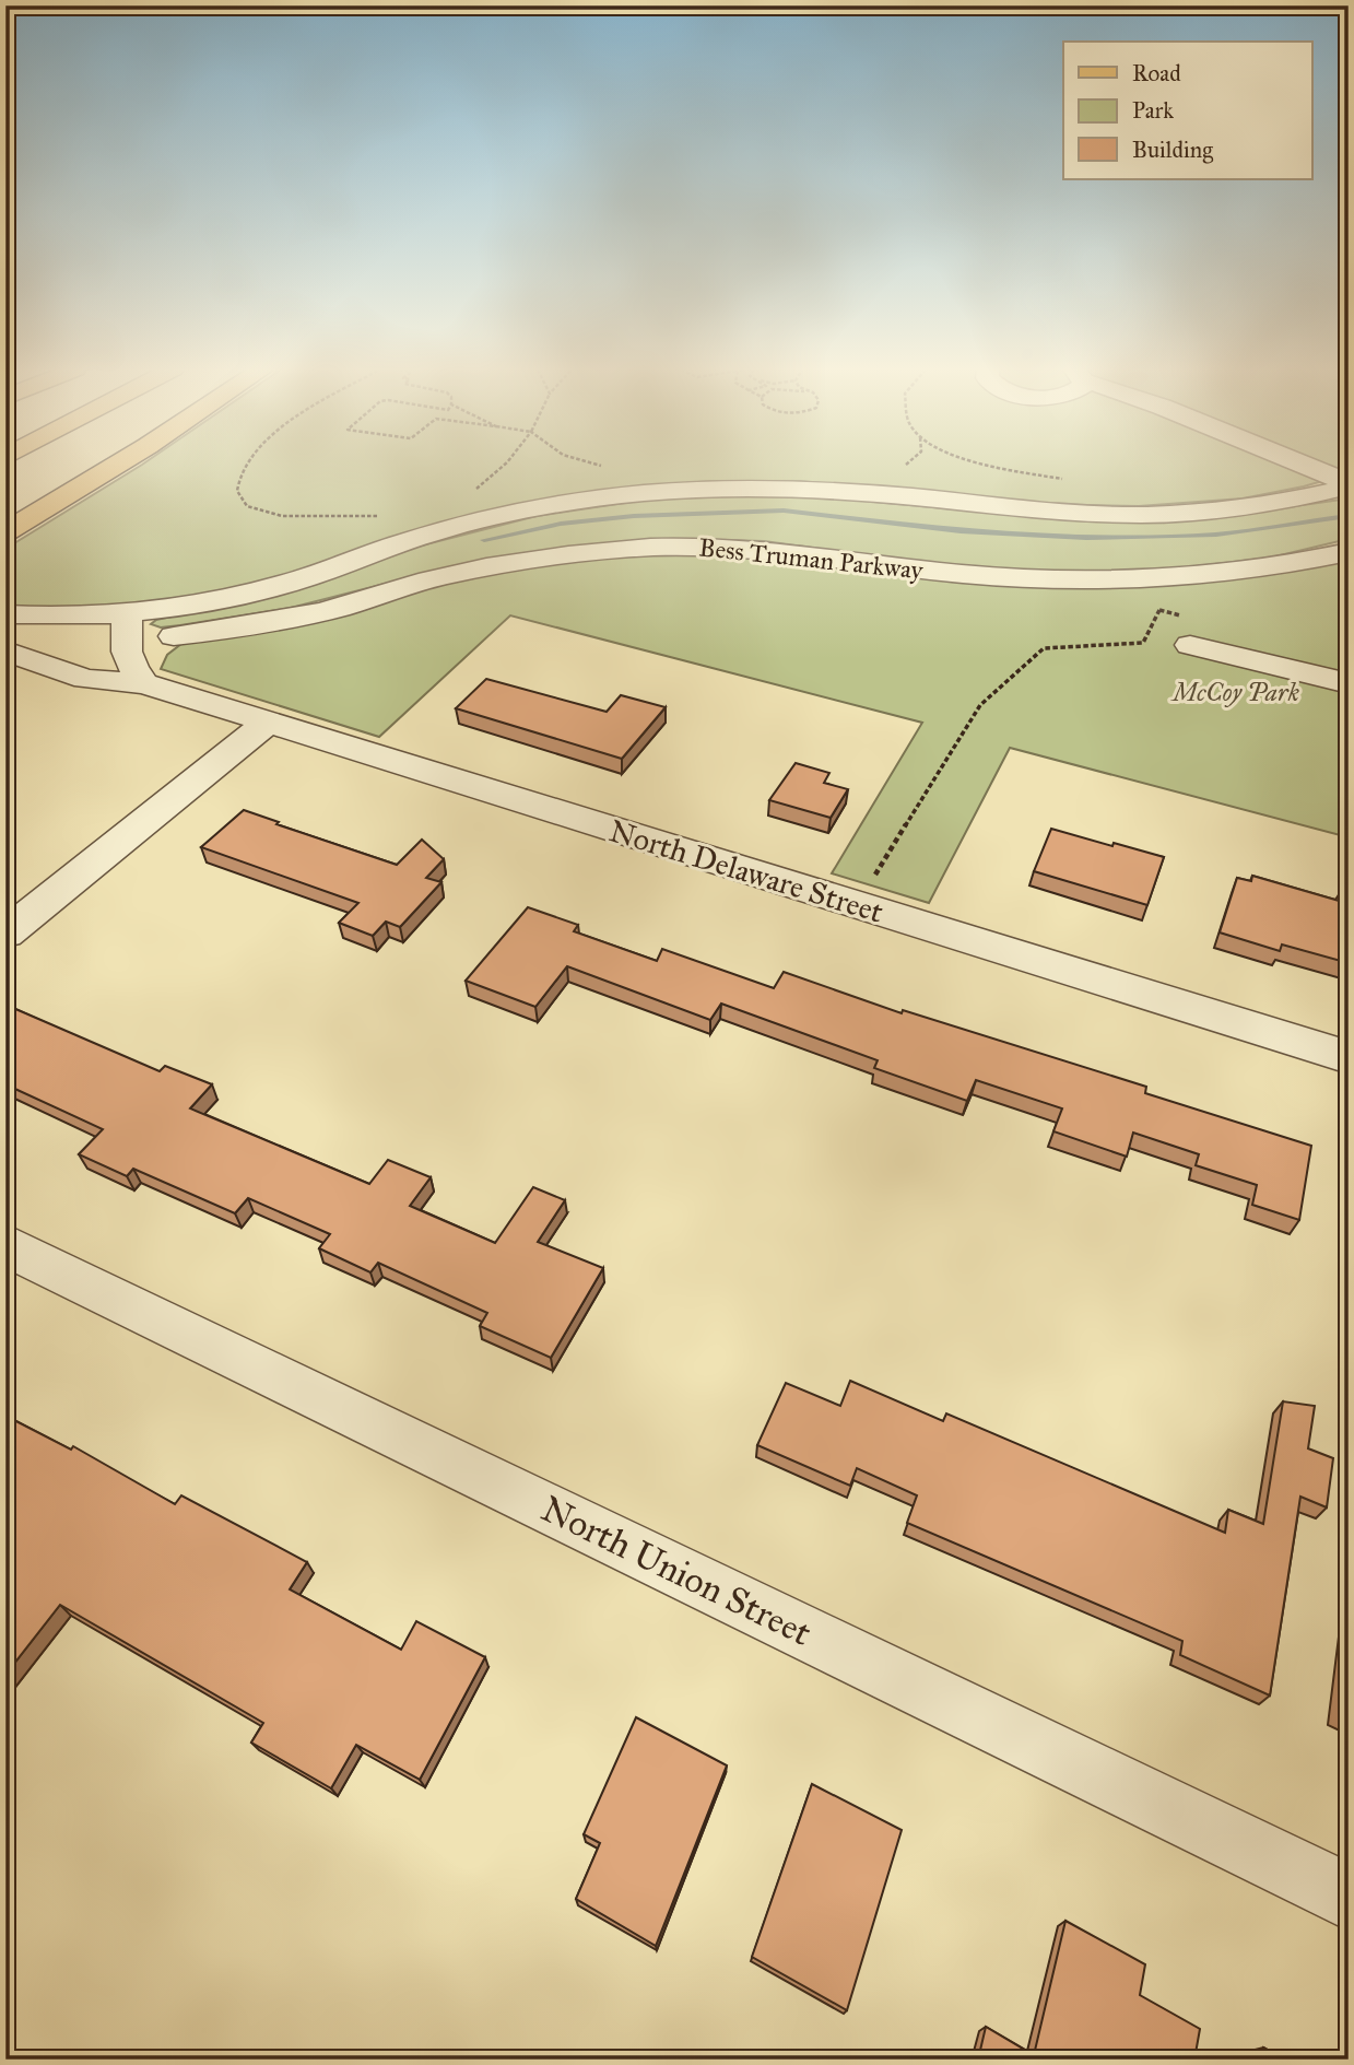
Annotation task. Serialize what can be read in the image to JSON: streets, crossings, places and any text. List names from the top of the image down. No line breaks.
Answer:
{"streets":{"street":["Bess Truman Parkway","North Delaware Street","North Union Street"]},"parks":["McCoy Park"],"legend":["Road","Park","Building"]}
